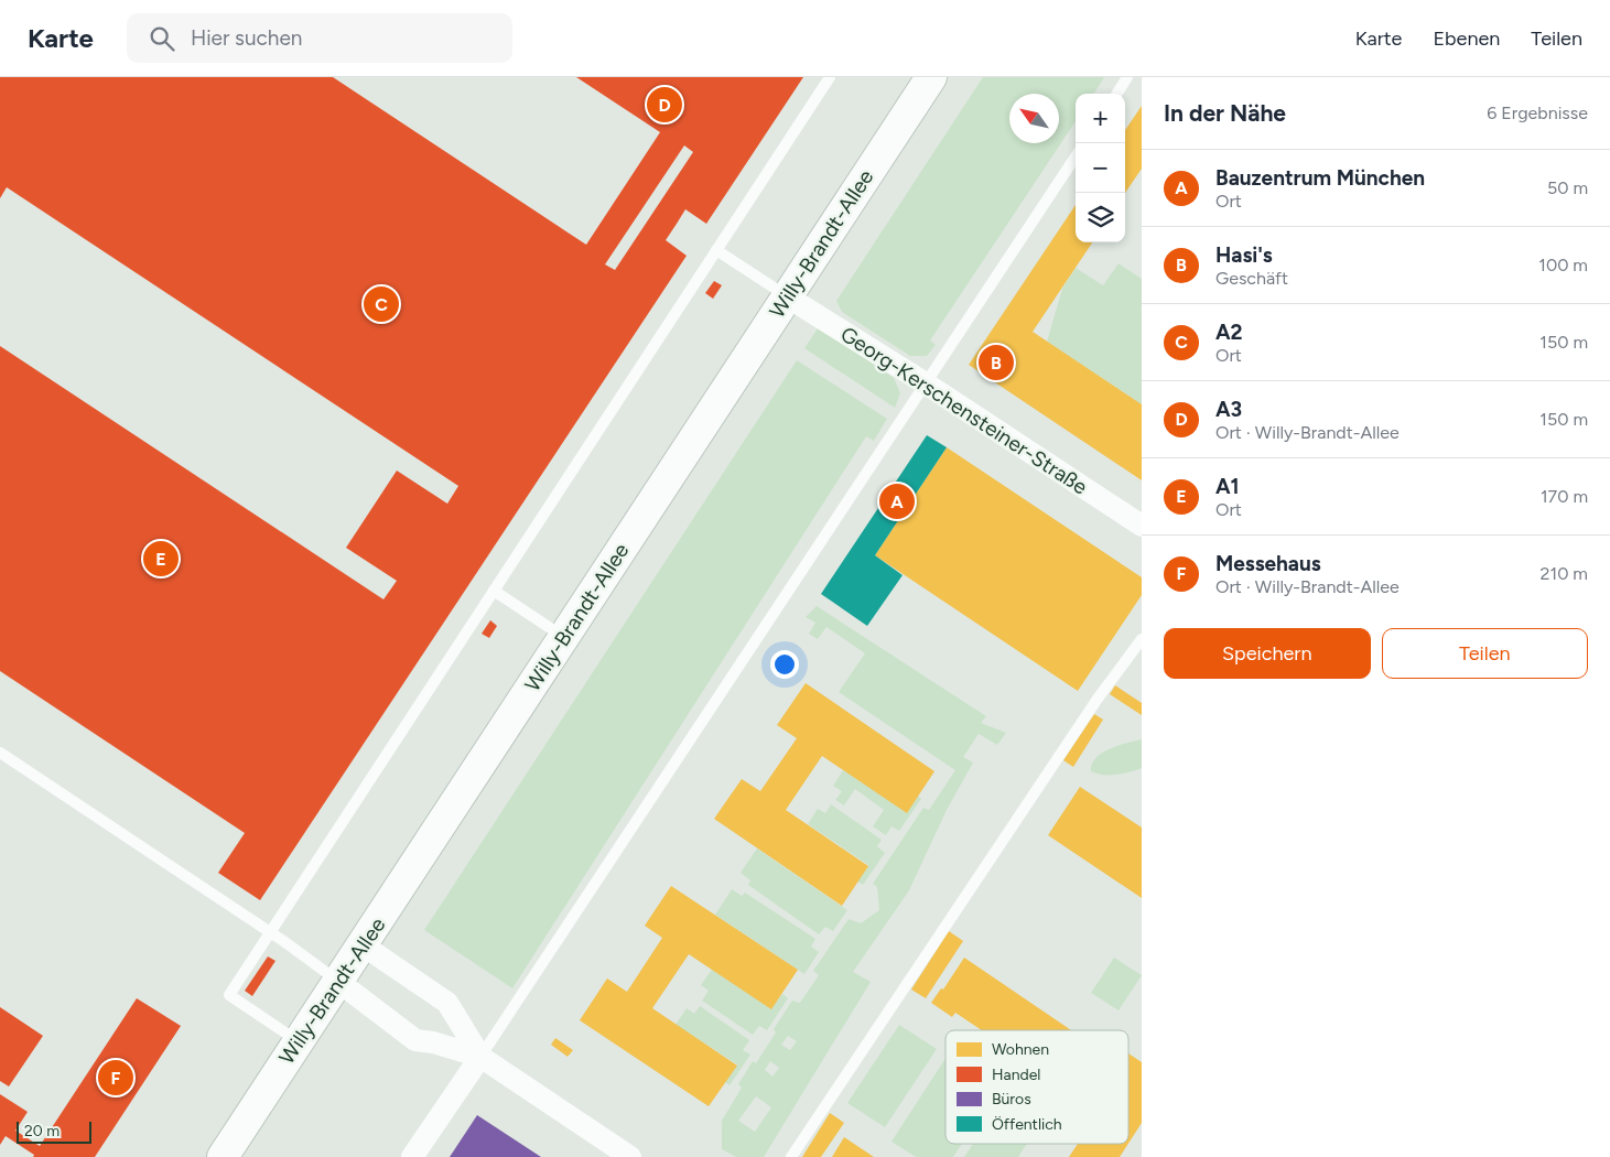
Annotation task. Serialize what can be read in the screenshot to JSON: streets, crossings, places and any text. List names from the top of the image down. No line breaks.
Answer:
{"streets":{"main road":["Willy-Brandt-Allee"],"street":["Georg-Kerschensteiner-Straße"]},"crossings":[["Willy-Brandt-Allee","Georg-Kerschensteiner-Straße"]],"legend":["Wohnen","Handel","Büros","Öffentlich"],"scale_bar":"20 m","north":"top left","page":{"header":"Karte","search":"Hier suchen","nav":["Karte","Ebenen","Teilen"],"heading":["In der Nähe","6 Ergebnisse"],"pins":["D","C","B","A","E","F"],"map_buttons":["+","−"],"list":[{"mark":"A","name":"Bauzentrum München","note":"Ort","value":"50 m"},{"mark":"B","name":"Hasi's","note":"Geschäft","value":"100 m"},{"mark":"C","name":"A2","note":"Ort","value":"150 m"},{"mark":"D","name":"A3","note":"Ort · Willy-Brandt-Allee","value":"150 m"},{"mark":"E","name":"A1","note":"Ort","value":"170 m"},{"mark":"F","name":"Messehaus","note":"Ort · Willy-Brandt-Allee","value":"210 m"}],"buttons":["Speichern","Teilen"],"scale":"20 m"}}
